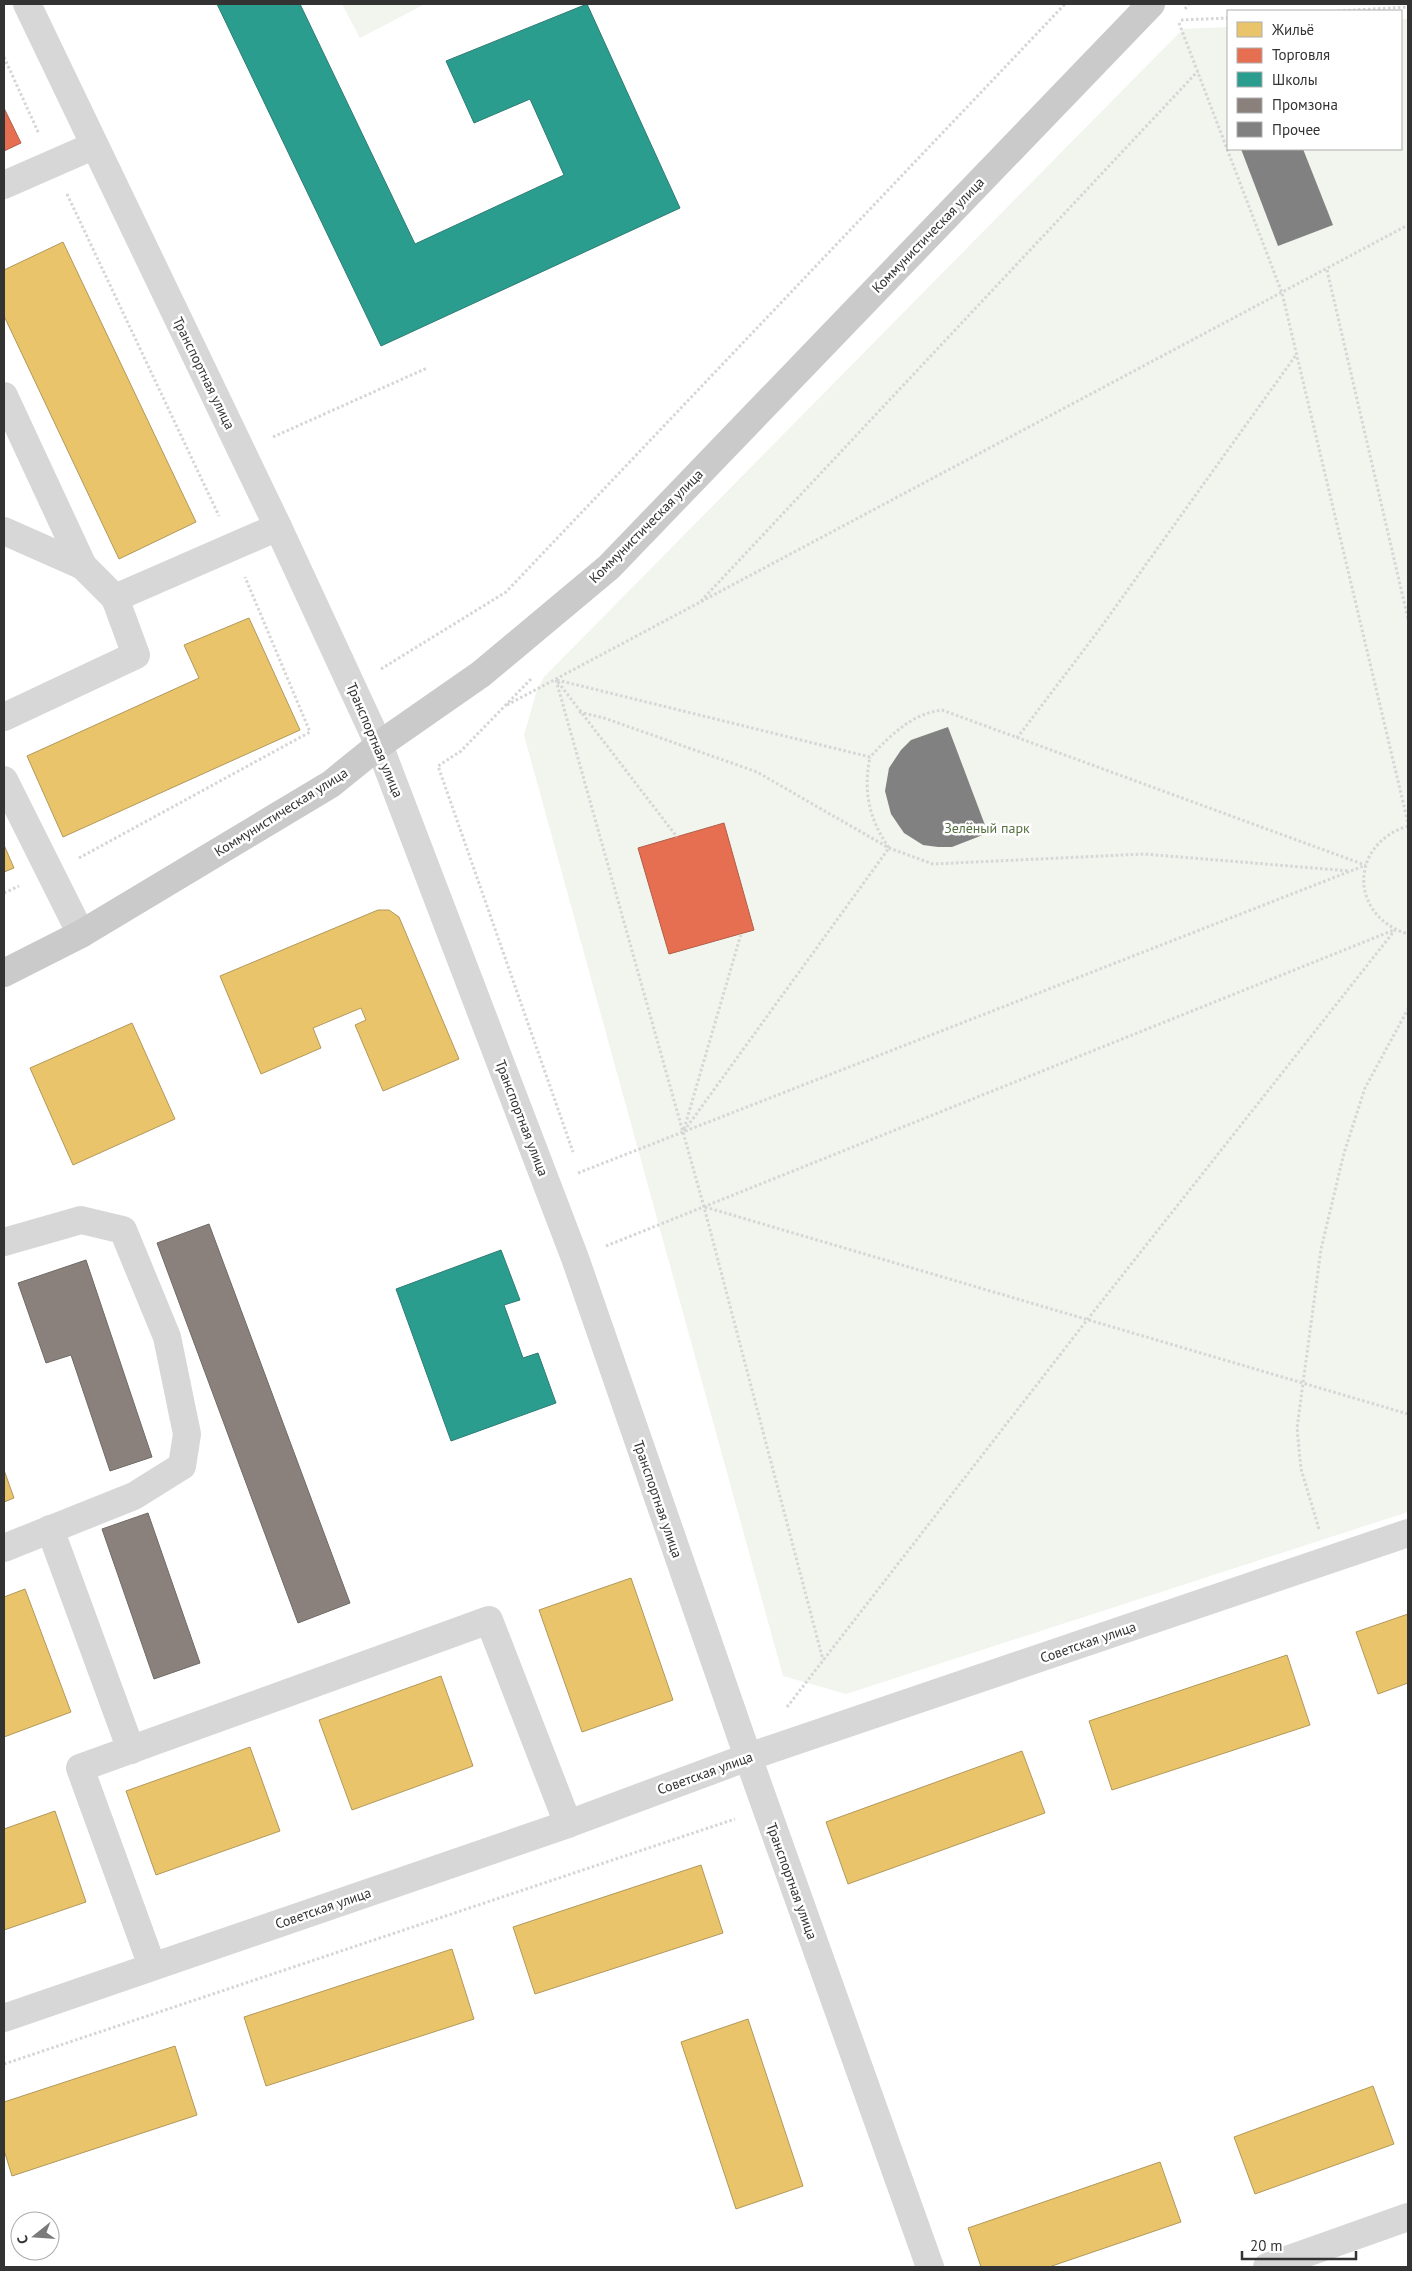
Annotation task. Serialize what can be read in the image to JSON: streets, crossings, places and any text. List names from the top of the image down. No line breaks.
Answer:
{"streets":{"main road":["Коммунистическая улица"],"street":["Транспортная улица","Советская улица"]},"crossings":[["Коммунистическая улица","Транспортная улица"],["Транспортная улица","Советская улица"]],"parks":["Зелёный парк"],"legend":["Жильё","Торговля","Школы","Промзона","Прочее"],"scale_bar":"20 m","north":"left"}
